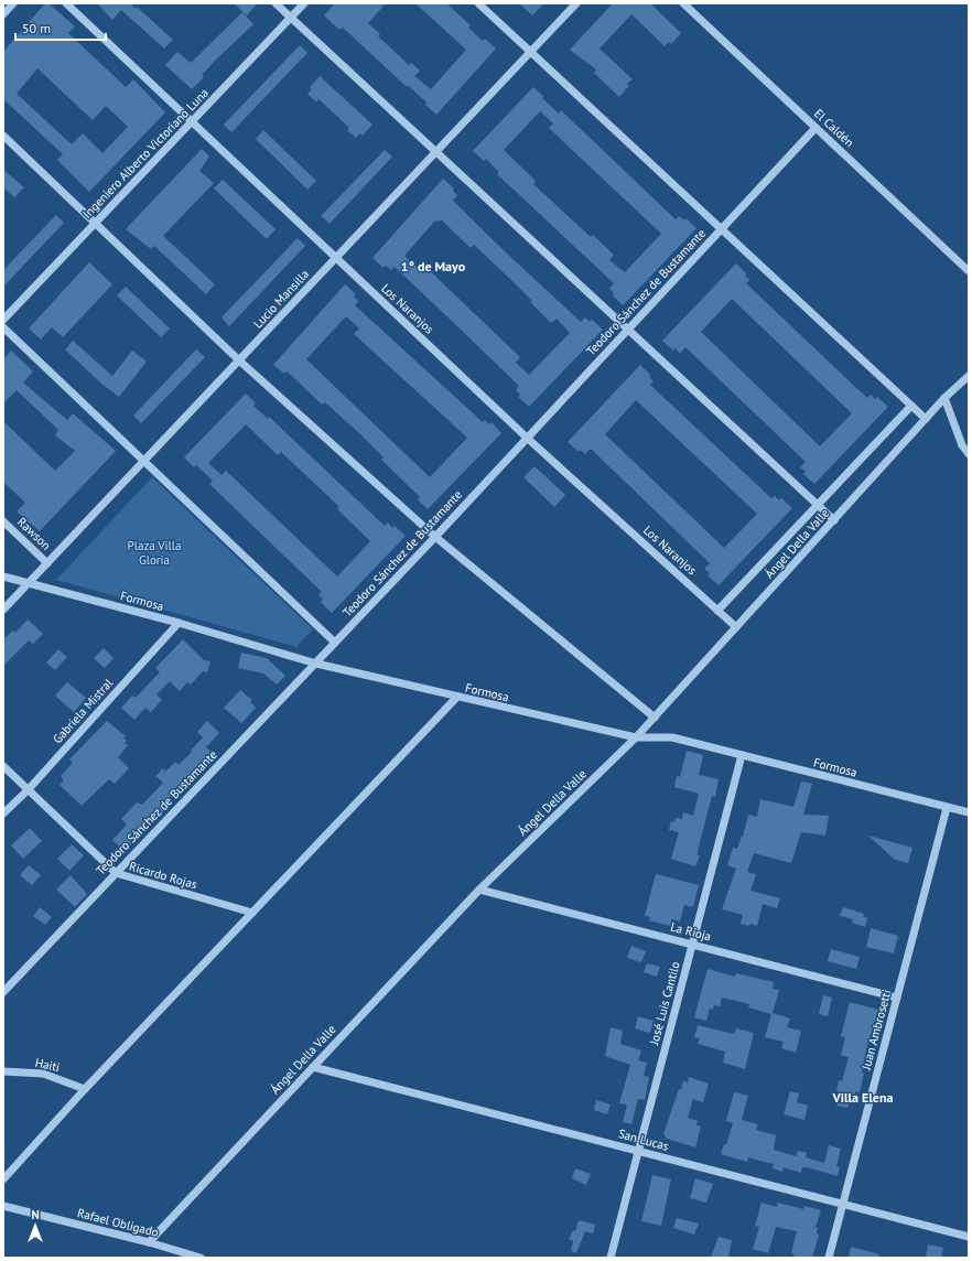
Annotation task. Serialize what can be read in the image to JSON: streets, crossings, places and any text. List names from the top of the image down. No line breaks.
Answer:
{"streets":{"street":["El Caldén","Ingeniero Alberto Victoriano Luna","Teodoro Sánchez de Bustamante","Lucio Mansilla","Los Naranjos","Rawson","Ángel Della Valle","Formosa","Gabriela Mistral","Ricardo Rojas","La Rioja","José Luis Cantilo","Juan Ambrosetti","Haiti","San Lucas","Rafael Obligado"]},"crossings":[["El Caldén","Teodoro Sánchez de Bustamante"],["Ingeniero Alberto Victoriano Luna","Los Naranjos"],["Teodoro Sánchez de Bustamante","Los Naranjos"],["Teodoro Sánchez de Bustamante","Formosa"],["Teodoro Sánchez de Bustamante","Ricardo Rojas"],["Lucio Mansilla","Los Naranjos"],["Lucio Mansilla","Rawson"],["Lucio Mansilla","Formosa"],["Los Naranjos","Ángel Della Valle"],["Ángel Della Valle","Formosa"],["Ángel Della Valle","La Rioja"],["Ángel Della Valle","San Lucas"],["Ángel Della Valle","Rafael Obligado"],["Formosa","Gabriela Mistral"],["Formosa","José Luis Cantilo"],["Formosa","Juan Ambrosetti"],["Gabriela Mistral","Ricardo Rojas"],["La Rioja","José Luis Cantilo"],["La Rioja","Juan Ambrosetti"],["José Luis Cantilo","San Lucas"],["Juan Ambrosetti","San Lucas"]],"districts":["1° de Mayo","Villa Elena"],"parks":["Plaza Villa Gloria"],"scale_bar":"50 m","north":"top"}
